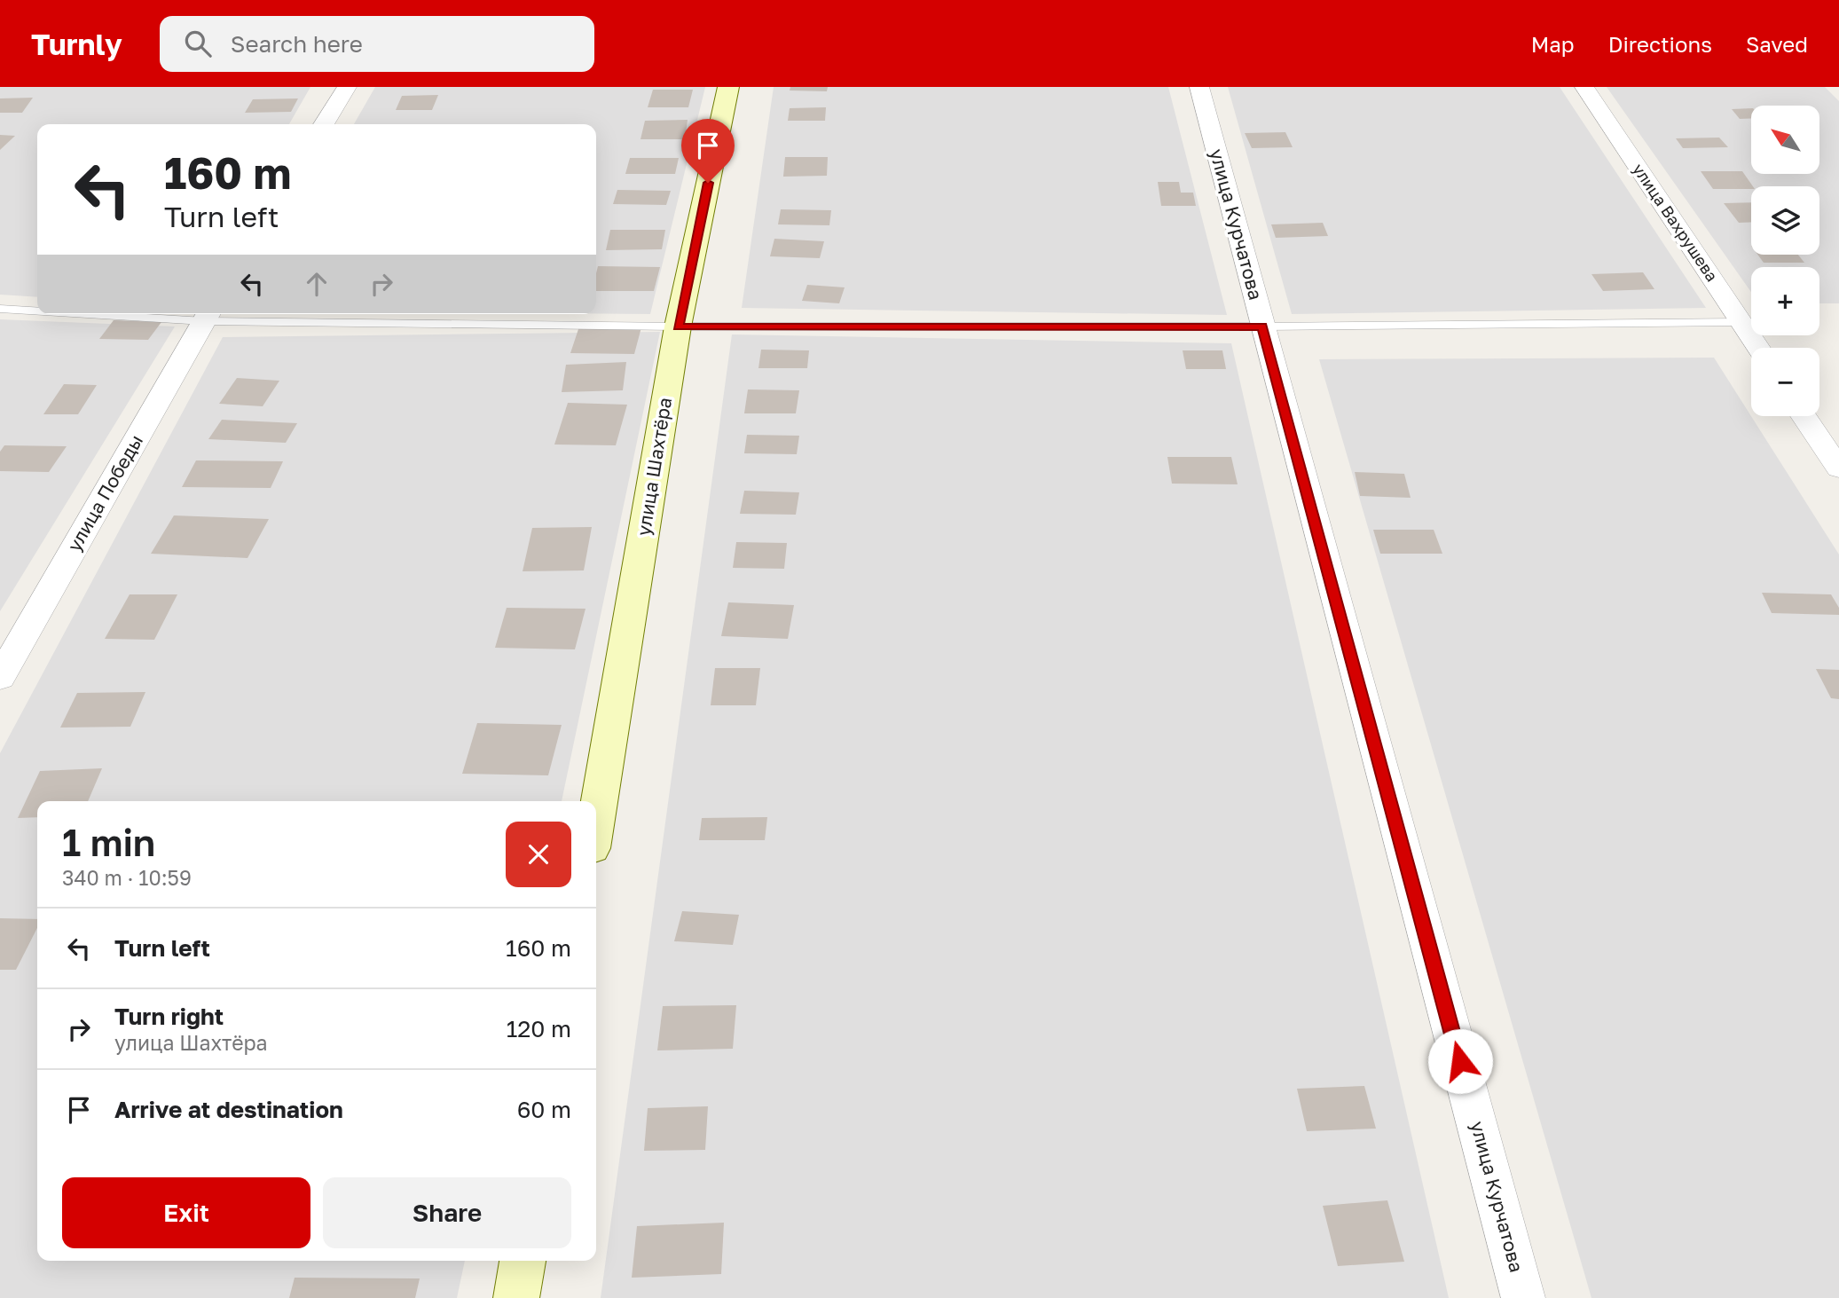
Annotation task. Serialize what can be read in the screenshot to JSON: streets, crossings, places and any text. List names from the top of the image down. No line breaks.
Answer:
{"streets":{"street":["улица Вахрушева","улица Курчатова","улица Шахтёра","улица Победы"]},"north":"top left","page":{"header":"Turnly","search":"Search here","nav":["Map","Directions","Saved"],"map_buttons":["+","−"],"turn":["160 m","Turn left"],"heading":["1 min","340 m · 10:59"],"list":[{"name":"Turn left","value":"160 m"},{"name":"Turn right","note":"улица Шахтёра","value":"120 m"},{"name":"Arrive at destination","value":"60 m"}],"buttons":["Exit","Share"]}}
